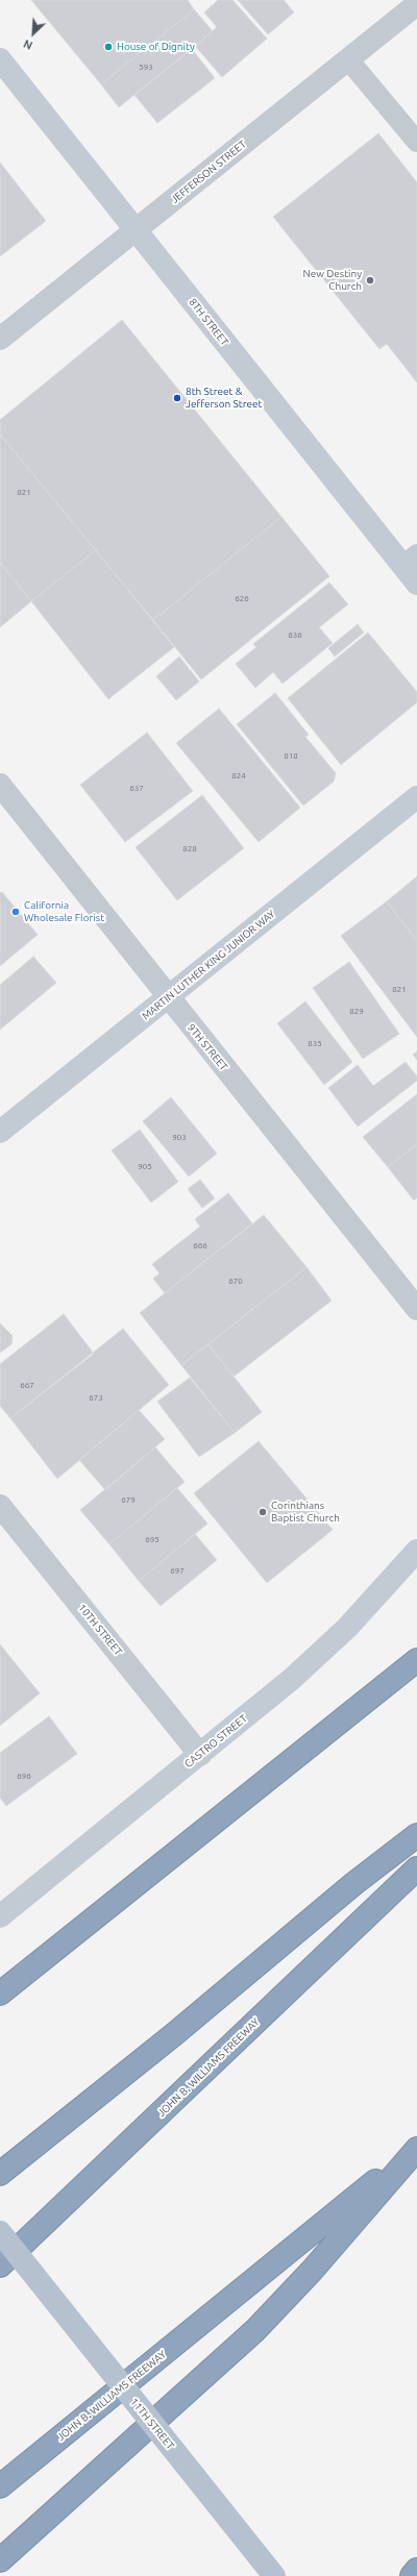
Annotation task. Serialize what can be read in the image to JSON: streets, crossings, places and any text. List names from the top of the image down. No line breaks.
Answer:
{"streets":{"highway":["JOHN B. WILLIAMS FREEWAY"],"main road":["11TH STREET"],"street":["JEFFERSON STREET","8TH STREET","MARTIN LUTHER KING JUNIOR WAY","9TH STREET","10TH STREET","CASTRO STREET"]},"crossings":[["JEFFERSON STREET","8TH STREET"],["MARTIN LUTHER KING JUNIOR WAY","9TH STREET"],["10TH STREET","CASTRO STREET"]],"places":["House of Dignity","New Destiny Church","8th Street & Jefferson Street","California Wholesale Florist","Corinthians Baptist Church"],"house_numbers":["593","821","626","636","818","824","637","828","821","829","835","903","905","666","670","667","673","679","695","697","696"],"north":"bottom left"}
